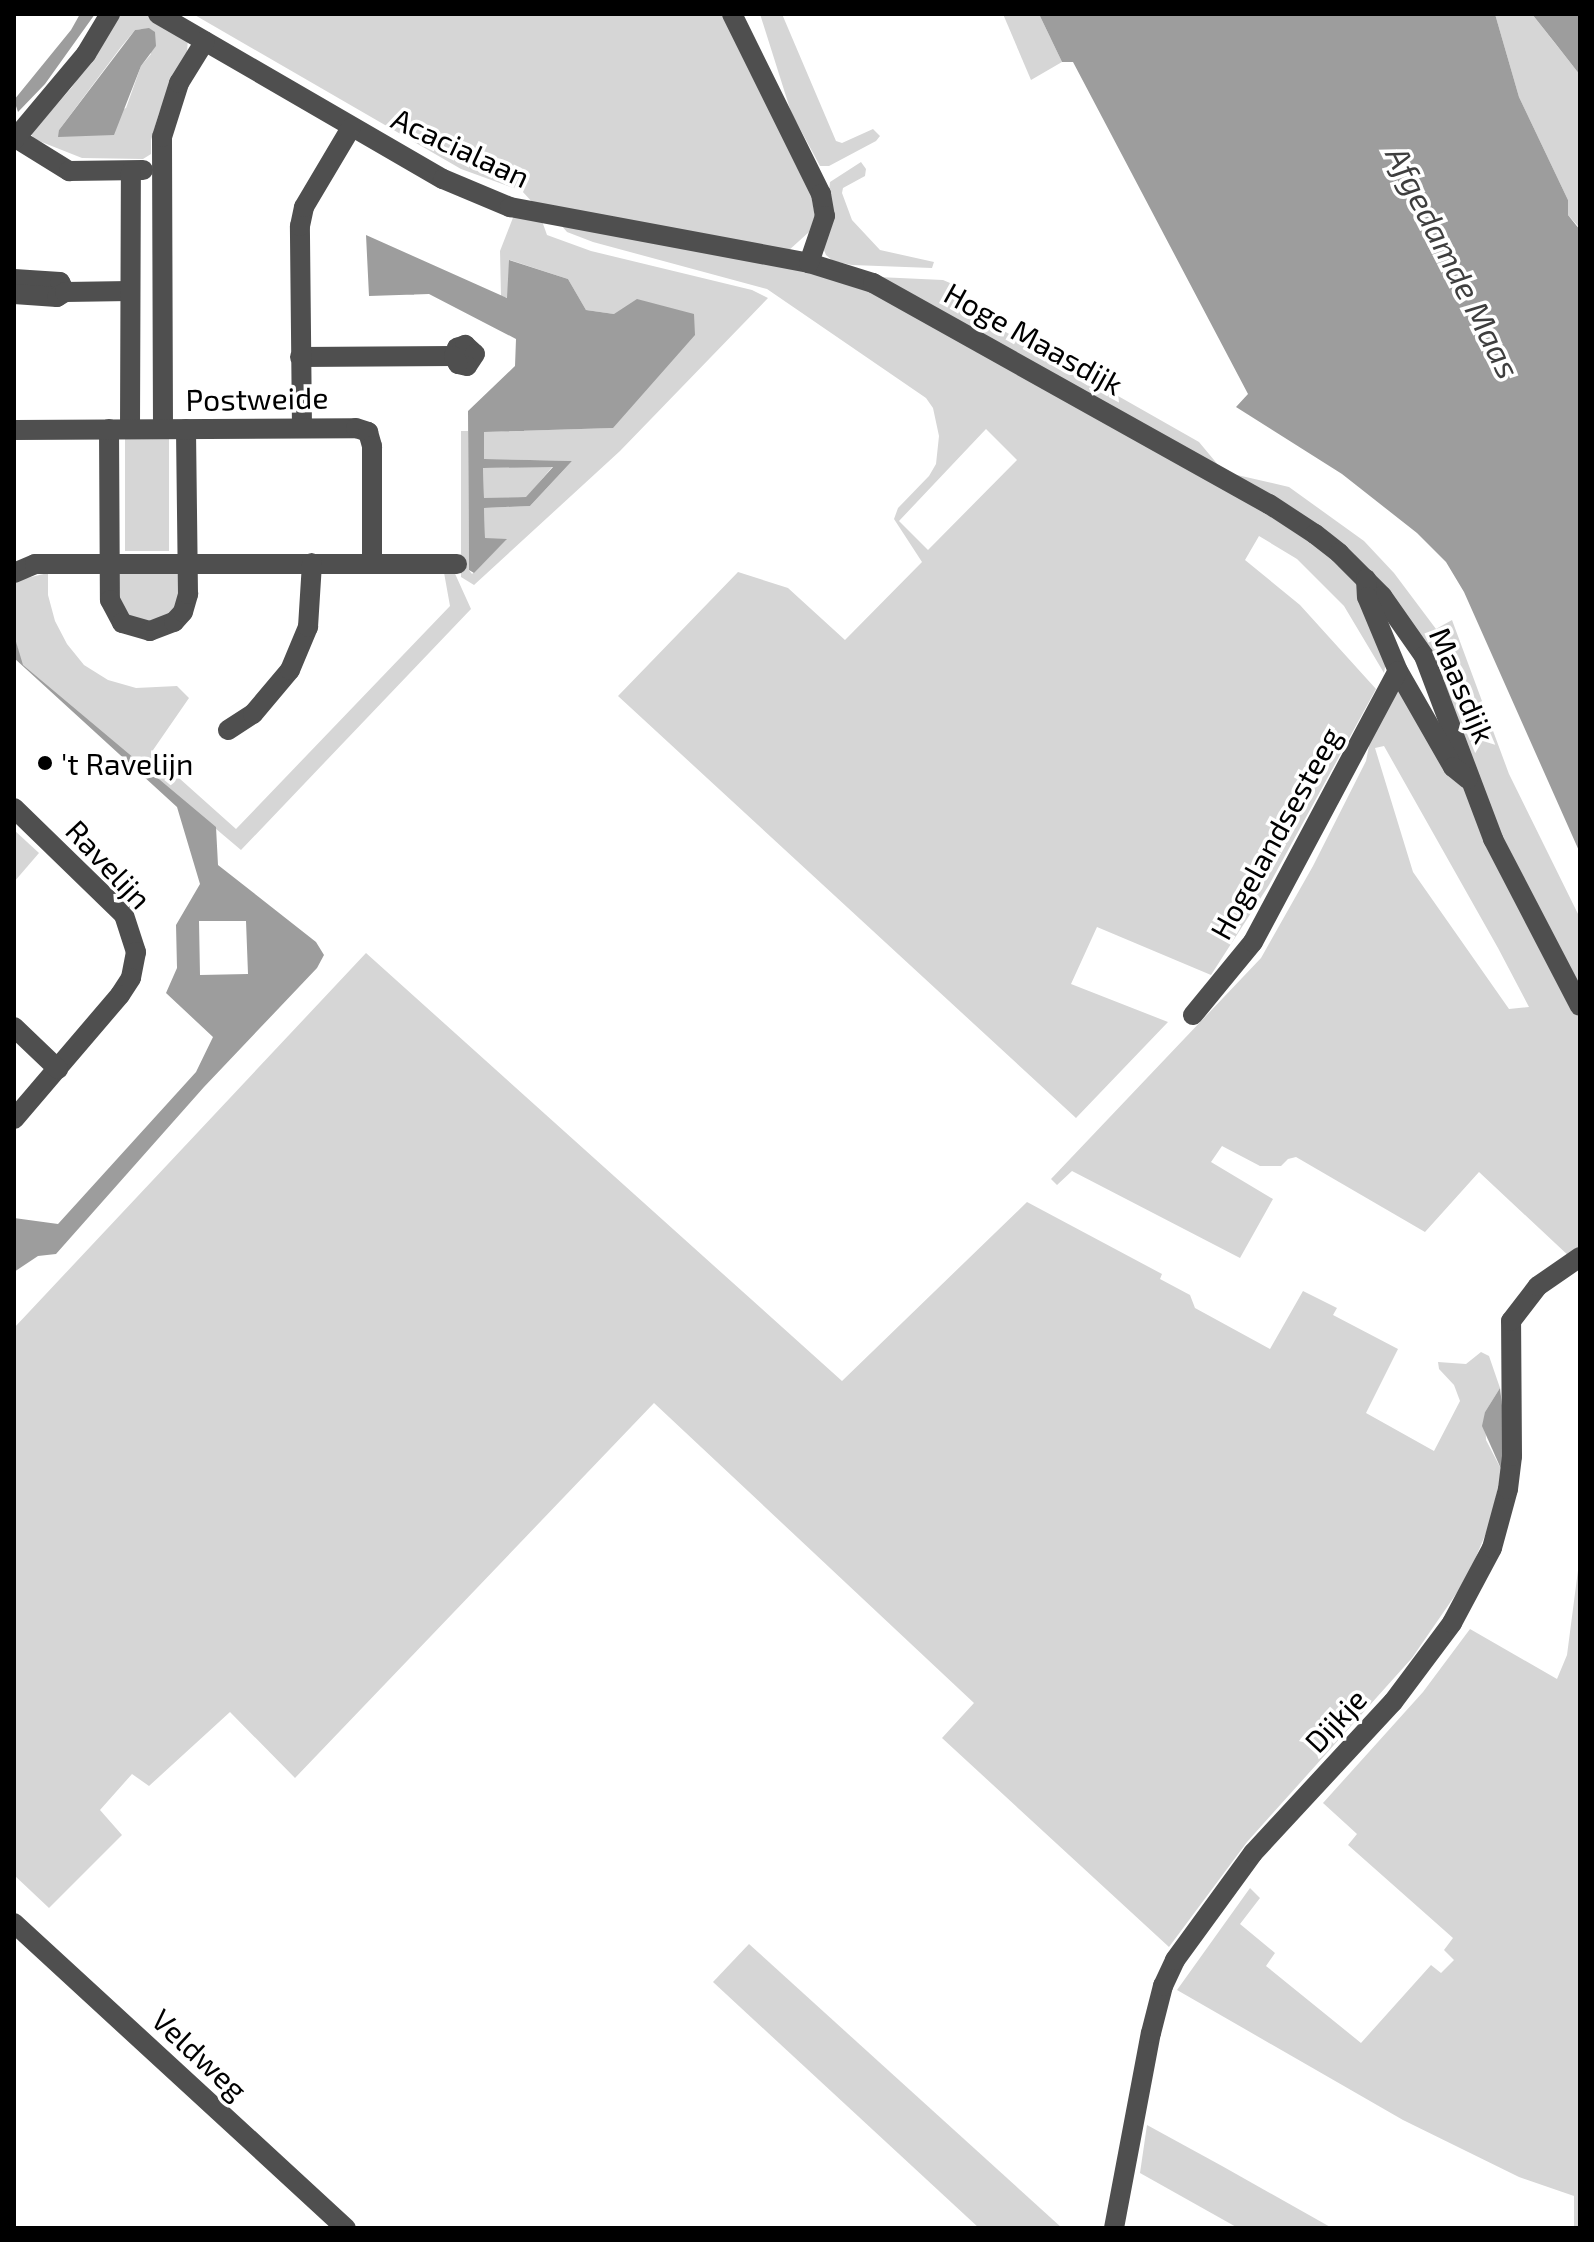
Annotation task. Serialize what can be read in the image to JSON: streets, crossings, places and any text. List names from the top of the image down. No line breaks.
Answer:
{"streets":{"street":["Acacialaan","Hoge Maasdijk","Postweide","Maasdijk","Hogelandsesteeg","Ravelijn","Dijkje","Veldweg"]},"crossings":[["Acacialaan","Hoge Maasdijk"],["Hoge Maasdijk","Maasdijk"],["Maasdijk","Hogelandsesteeg"]],"water":["Afgedamde Maas"],"places":["'t Ravelijn"]}
